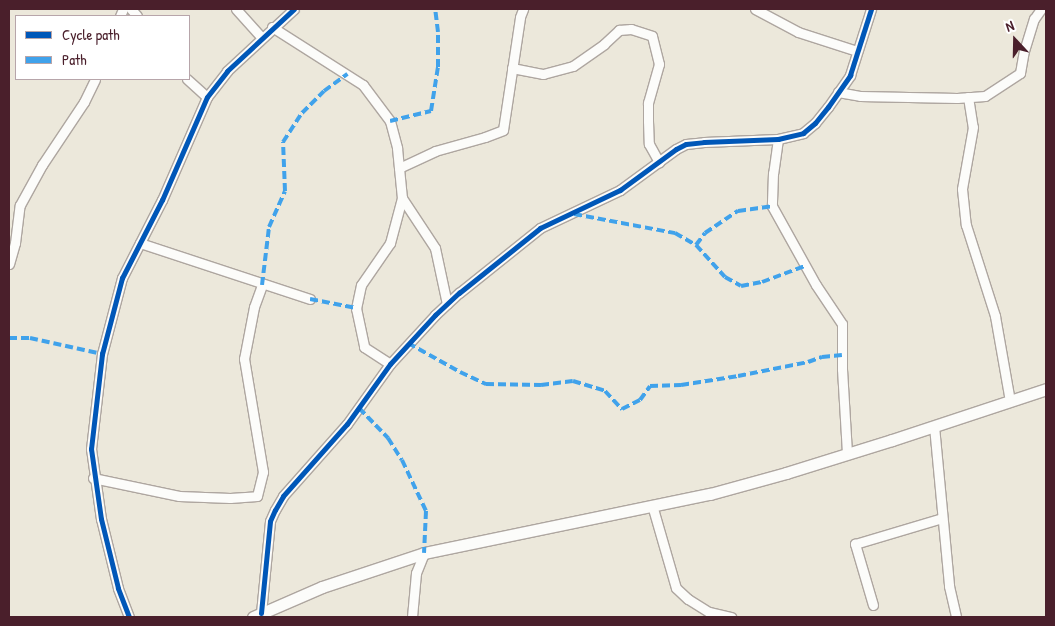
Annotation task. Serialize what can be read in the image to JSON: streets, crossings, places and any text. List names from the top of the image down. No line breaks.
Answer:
{"legend":["Cycle path","Path"],"north":"top"}
